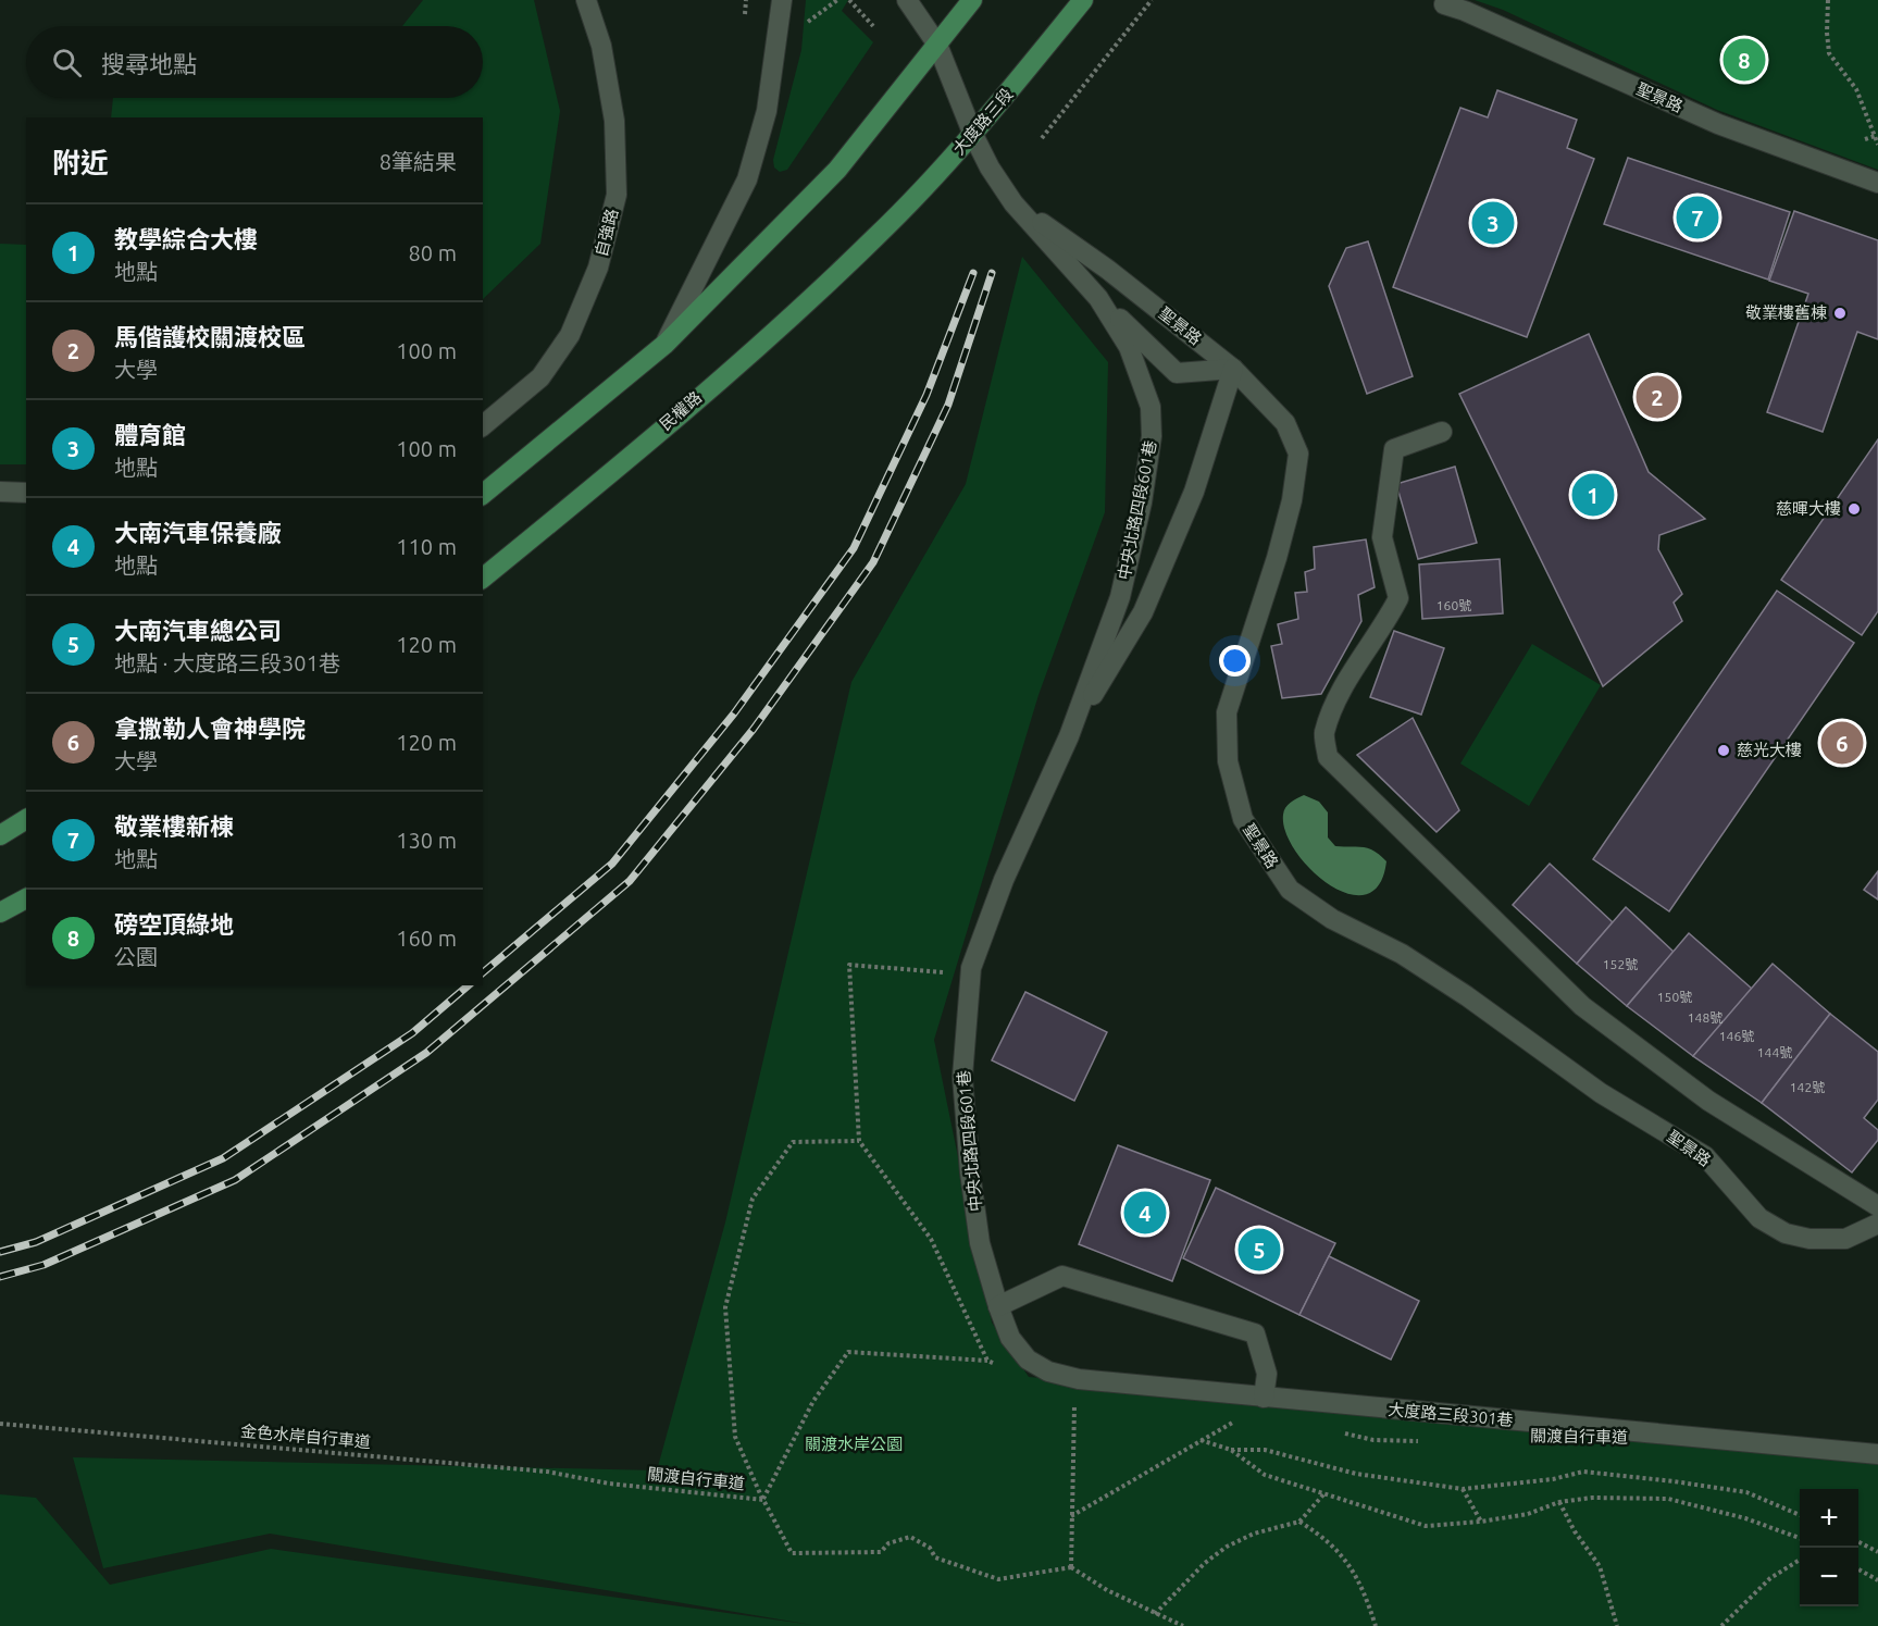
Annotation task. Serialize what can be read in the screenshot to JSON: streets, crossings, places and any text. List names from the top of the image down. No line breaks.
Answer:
{"streets":{"main road":["大度路三段","民權路"],"street":["聖景路","自強路","中央北路四段601巷","大度路三段301巷"],"path":["金色水岸自行車道","關渡自行車道"]},"crossings":[["聖景路","中央北路四段601巷"],["大度路三段","民權路"],["中央北路四段601巷","大度路三段301巷"],["金色水岸自行車道","關渡自行車道"]],"parks":["關渡水岸公園"],"places":["敬業樓舊棟","慈暉大樓","慈光大樓"],"house_numbers":["160號","152號","150號","148號","146號","144號","142號"],"page":{"search":"搜尋地點","pins":["8","7","3","2","1","6","4","5"],"heading":["附近","8筆結果"],"list":[{"mark":"1","name":"教學綜合大樓","note":"地點","value":"80 m"},{"mark":"2","name":"馬偕護校關渡校區","note":"大學","value":"100 m"},{"mark":"3","name":"體育館","note":"地點","value":"100 m"},{"mark":"4","name":"大南汽車保養廠","note":"地點","value":"110 m"},{"mark":"5","name":"大南汽車總公司","note":"地點 · 大度路三段301巷","value":"120 m"},{"mark":"6","name":"拿撒勒人會神學院","note":"大學","value":"120 m"},{"mark":"7","name":"敬業樓新棟","note":"地點","value":"130 m"},{"mark":"8","name":"磅空頂綠地","note":"公園","value":"160 m"}],"map_buttons":["+","−"]}}
